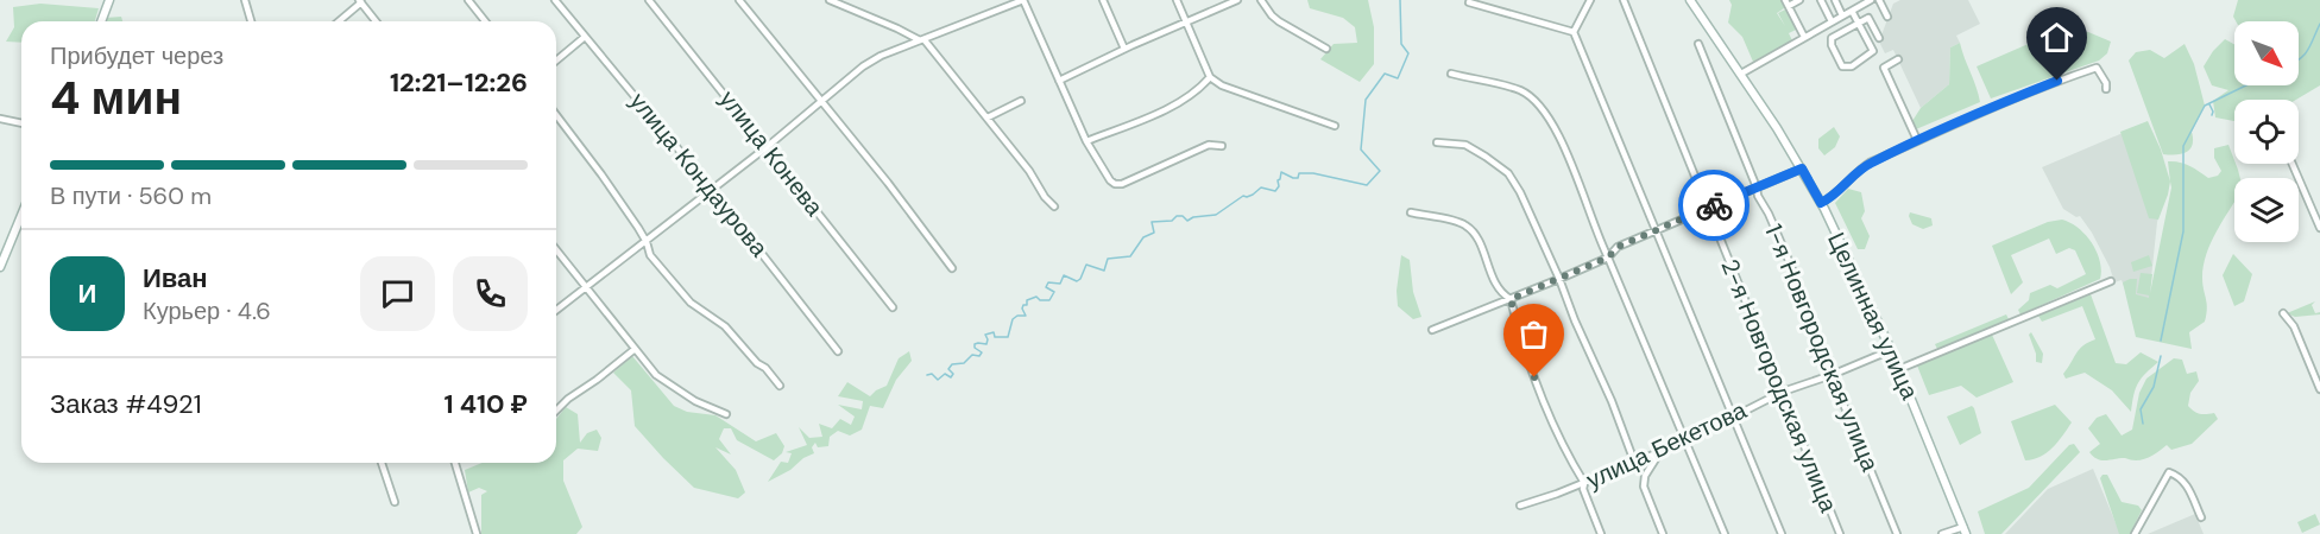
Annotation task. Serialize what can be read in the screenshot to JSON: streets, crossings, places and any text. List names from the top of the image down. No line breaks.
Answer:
{"streets":{"main road":["Целинная улица"],"street":["улица Конева","улица Кондаурова","1-я Новгородская улица","2-я Новгородская улица","улица Бекетова"]},"crossings":[["Целинная улица","улица Бекетова"],["1-я Новгородская улица","улица Бекетова"],["2-я Новгородская улица","улица Бекетова"]],"north":"bottom right","page":{"heading":["4 мин","Прибудет через","12:21–12:26"],"panel":["Иван","Курьер · 4.6","Заказ #4921","1 410 ₽"],"bar":"В пути · 560 m","round":"И"}}
